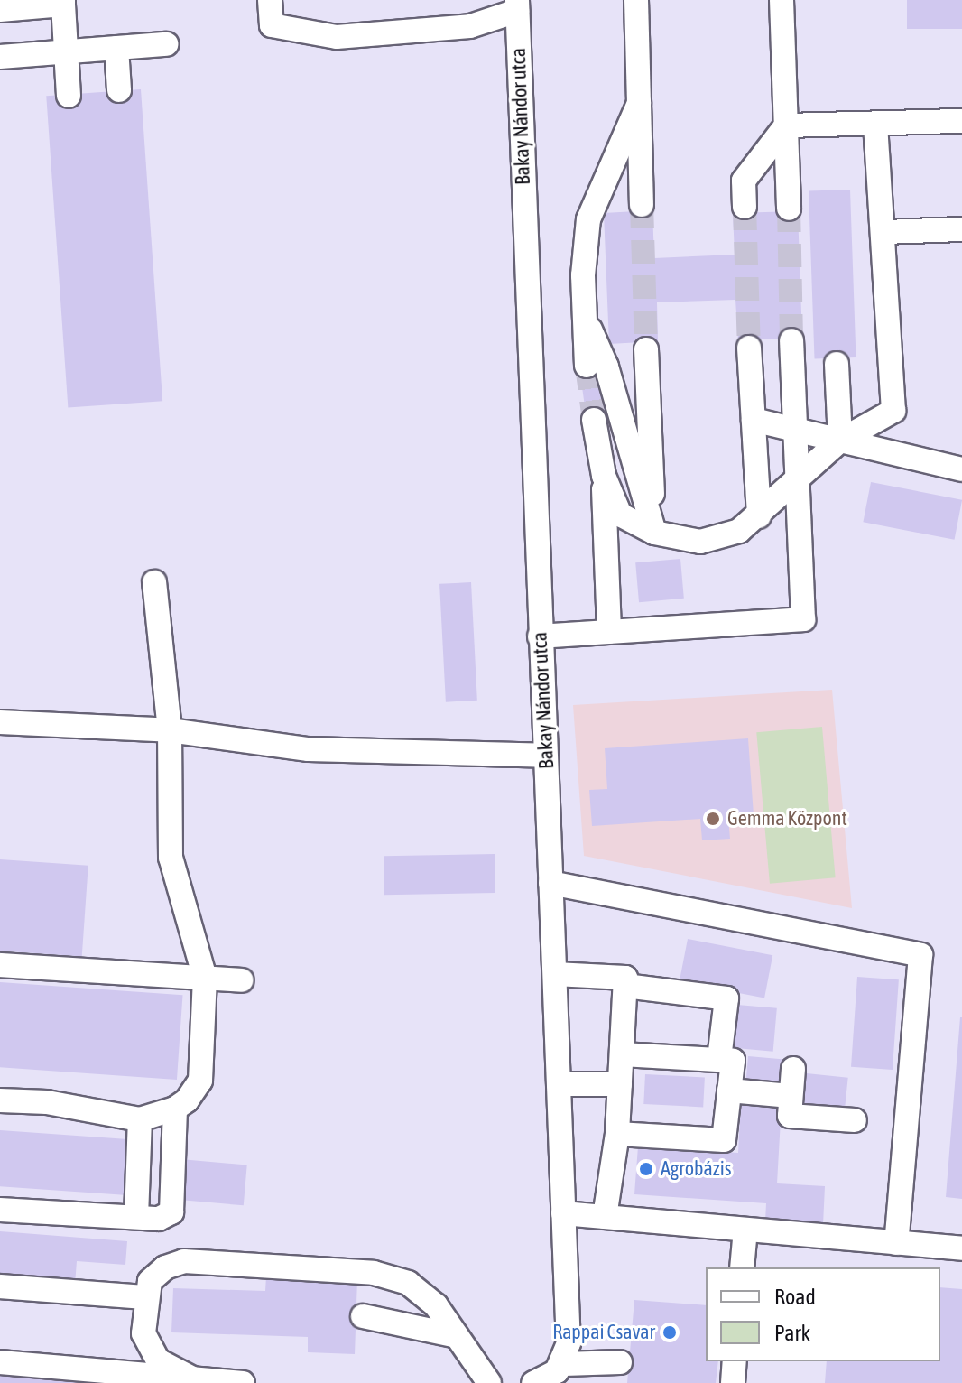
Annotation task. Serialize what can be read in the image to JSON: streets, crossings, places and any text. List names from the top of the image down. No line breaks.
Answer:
{"streets":{"street":["Bakay Nándor utca"]},"places":["Gemma Központ","Agrobázis","Rappai Csavar"],"legend":["Road","Park"]}
